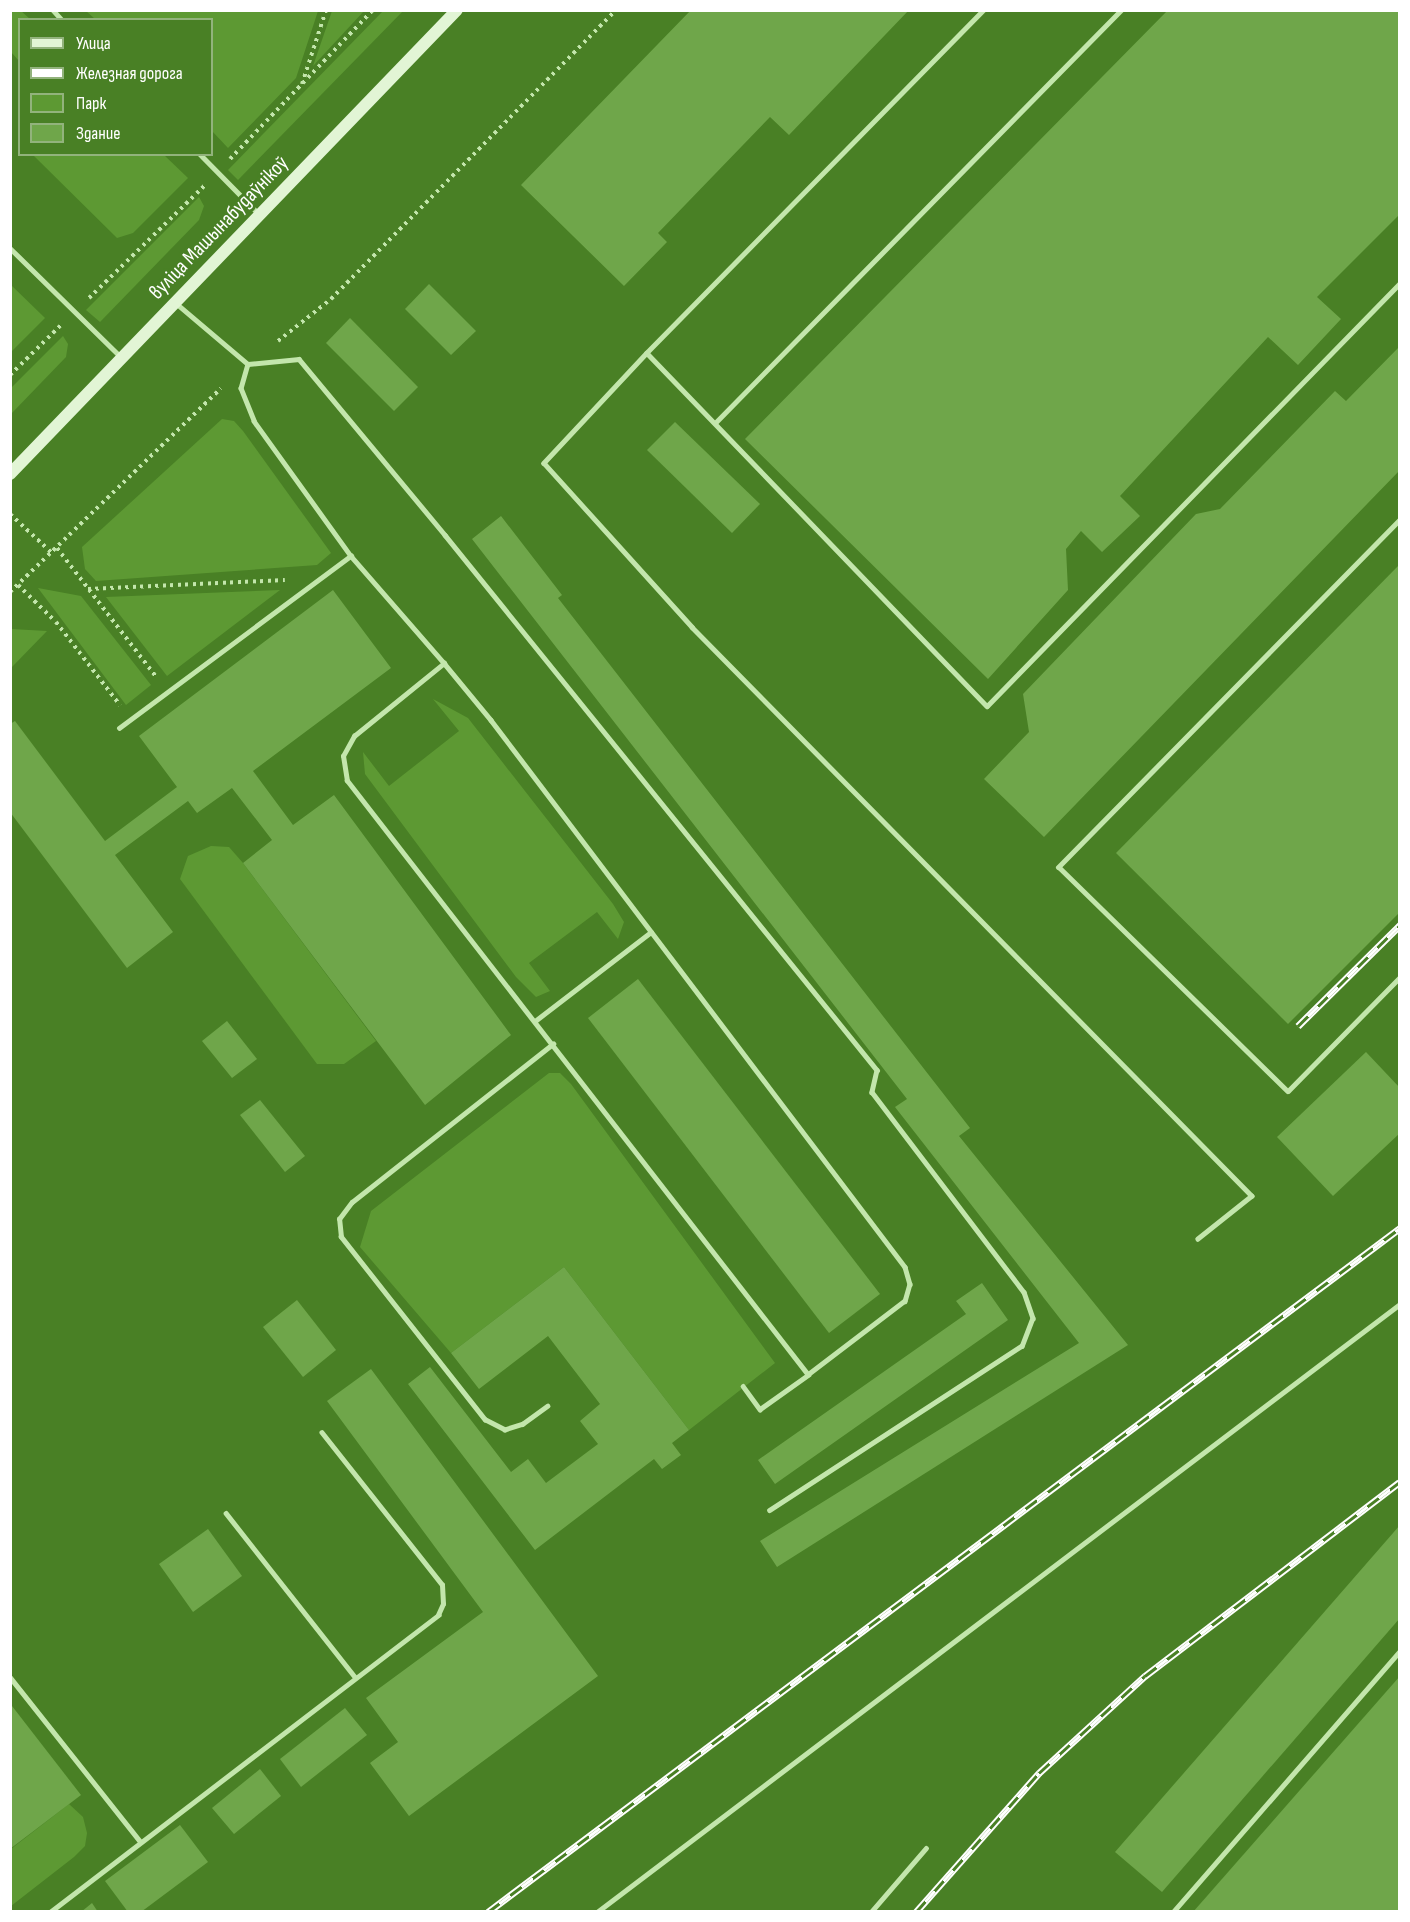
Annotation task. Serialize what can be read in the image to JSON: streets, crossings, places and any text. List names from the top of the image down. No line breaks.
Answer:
{"streets":{"main road":["вуліца Машынабудаўнікоў"]},"legend":["Улица","Железная дорога","Парк","Здание"]}
